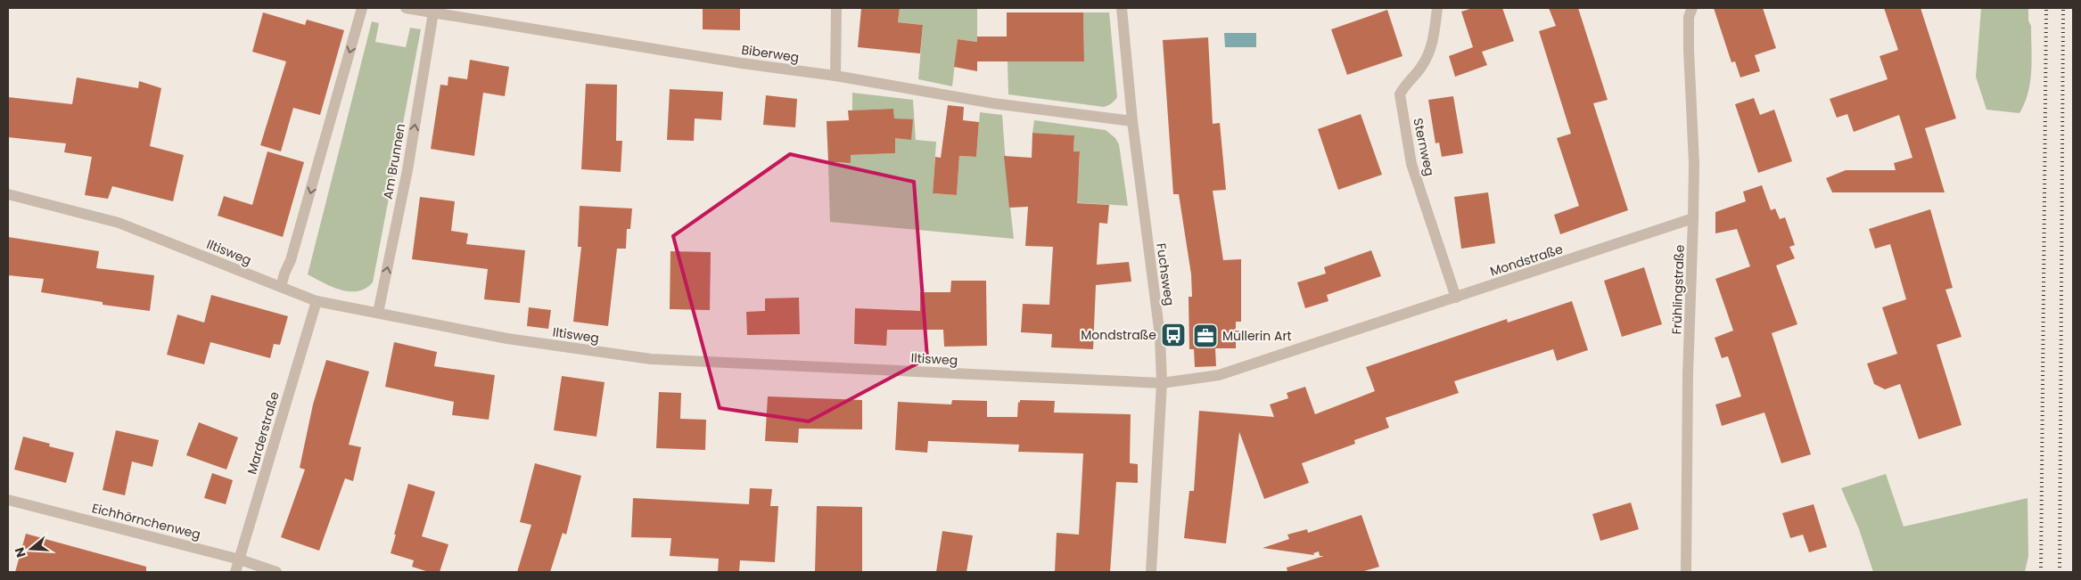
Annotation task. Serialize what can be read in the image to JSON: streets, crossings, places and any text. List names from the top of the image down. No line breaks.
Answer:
{"streets":{"street":["Biberweg","Sternweg","Am Brunnen","Iltisweg","Mondstraße","Fuchsweg","Frühlingstraße","Marderstraße","Eichhörnchenweg"]},"crossings":[["Biberweg","Am Brunnen"],["Biberweg","Fuchsweg"],["Sternweg","Mondstraße"],["Am Brunnen","Iltisweg"],["Iltisweg","Mondstraße"],["Iltisweg","Fuchsweg"],["Iltisweg","Marderstraße"],["Mondstraße","Fuchsweg"],["Mondstraße","Frühlingstraße"],["Marderstraße","Eichhörnchenweg"]],"places":{"bus stop":["Mondstraße"],"office":["Müllerin Art"]},"north":"left"}
